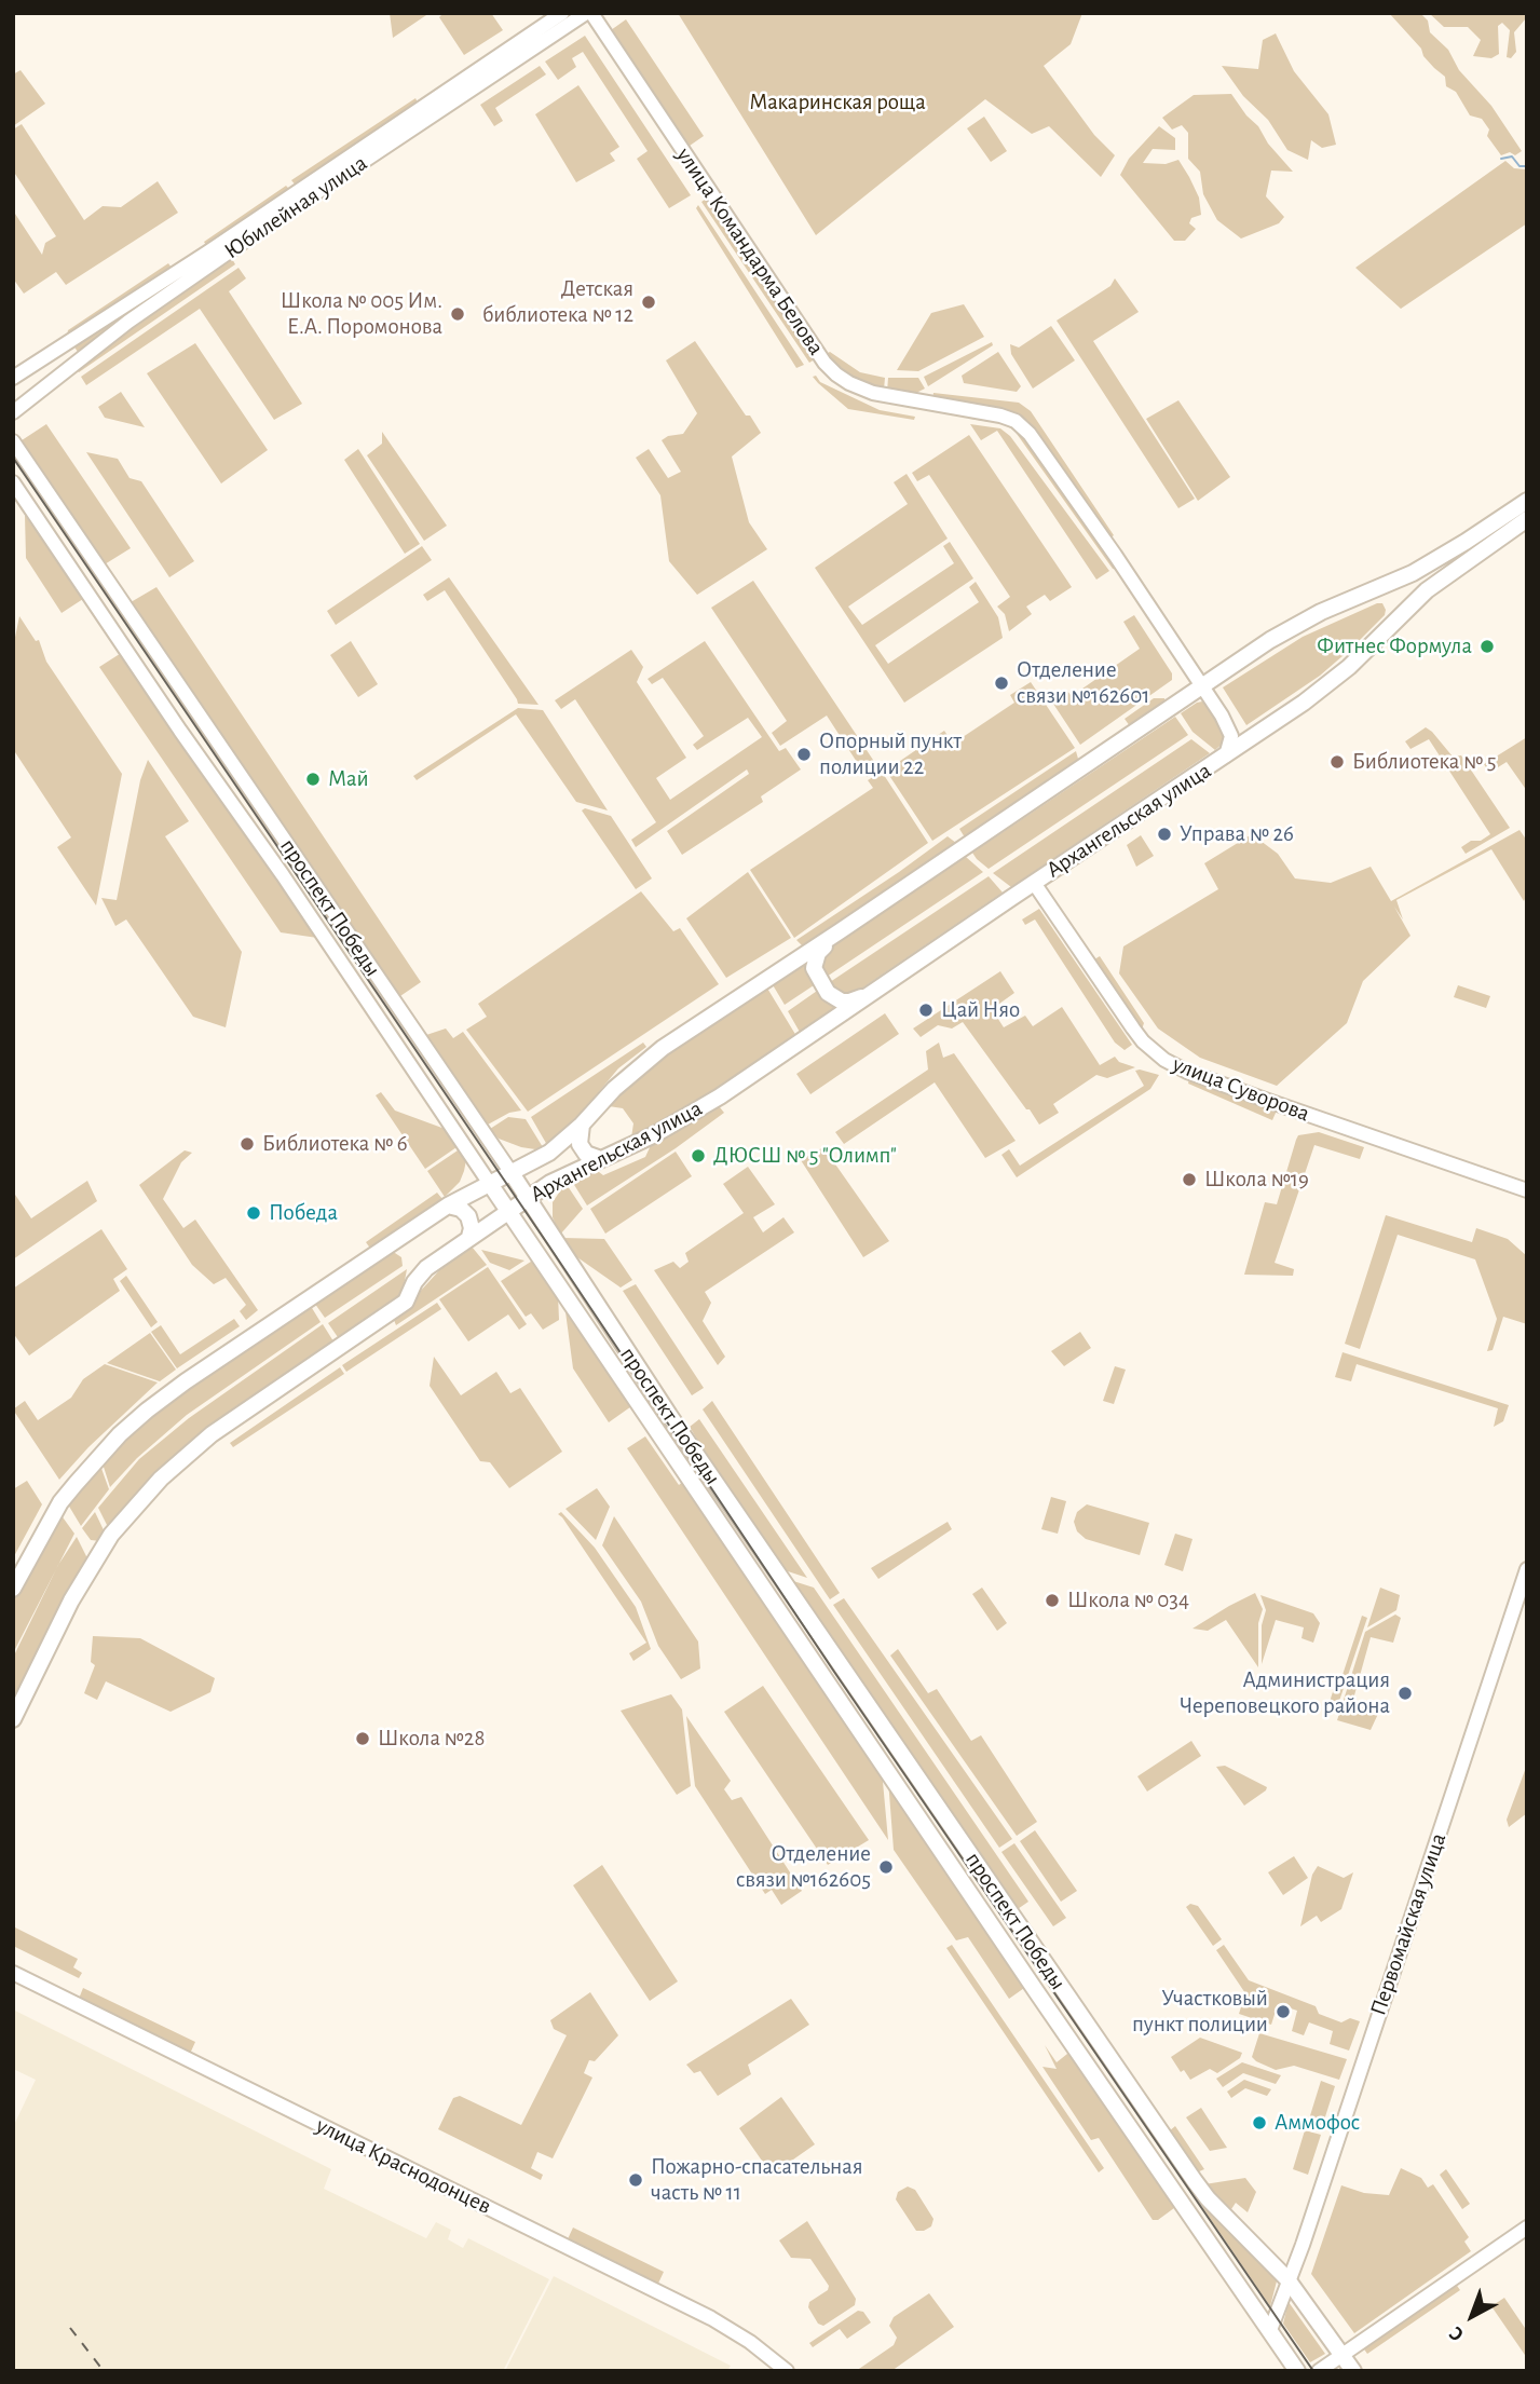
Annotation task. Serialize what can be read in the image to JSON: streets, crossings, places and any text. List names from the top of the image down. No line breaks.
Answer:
{"streets":{"main road":["Юбилейная улица","улица Командарма Белова","Архангельская улица","проспект Победы","улица Суворова","Первомайская улица","улица Краснодонцев"]},"crossings":[["Юбилейная улица","улица Командарма Белова"],["улица Командарма Белова","Архангельская улица"],["Архангельская улица","проспект Победы"],["Архангельская улица","улица Суворова"],["проспект Победы","Первомайская улица"]],"parks":["Макаринская роща"],"places":["Детская библиотека № 12","Школа № 005 Им. Е.А. Поромонова","Фитнес Формула","Отделение связи №162601","Опорный пункт полиции 22","Библиотека № 5","Май","Управа № 26","Цай Няо","Библиотека № 6","ДЮСШ № 5 \"Олимп\"","Школа №19","Победа","Школа № 034","Администрация Череповецкого района","Школа №28","Отделение связи №162605","Участковый пункт полиции","Аммофос","Пожарно-спасательная часть № 11"],"north":"bottom left"}
